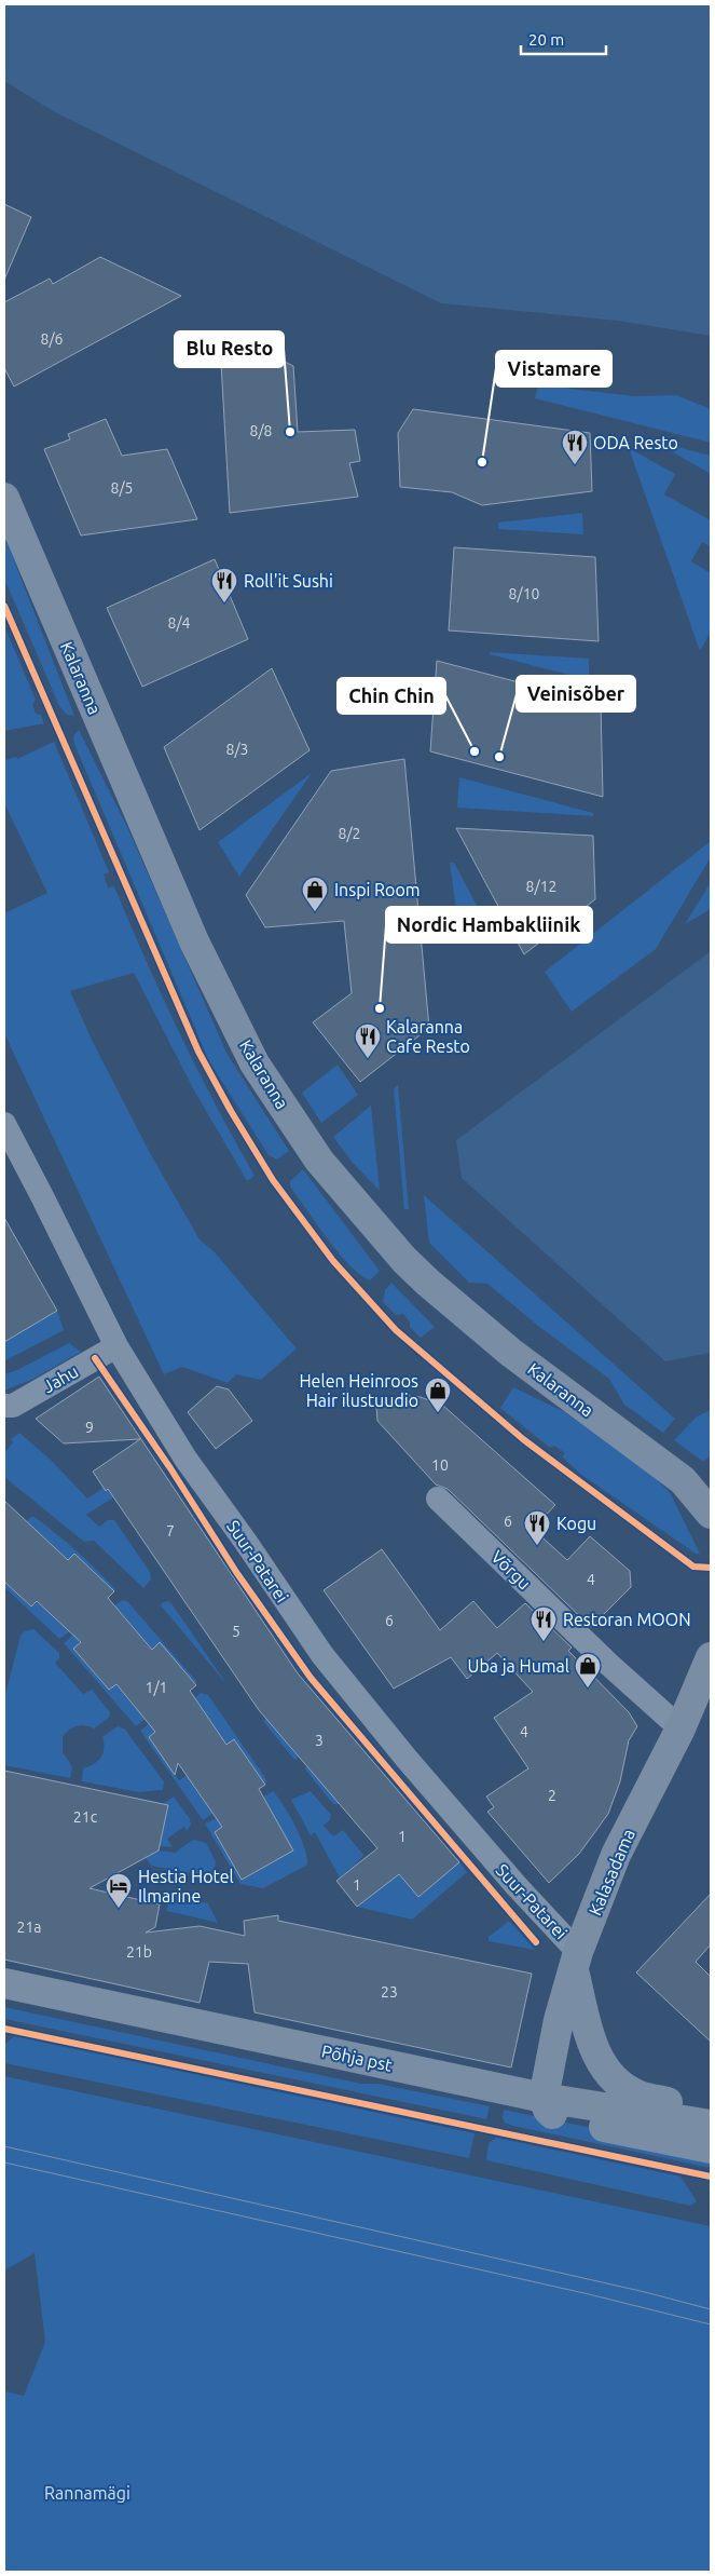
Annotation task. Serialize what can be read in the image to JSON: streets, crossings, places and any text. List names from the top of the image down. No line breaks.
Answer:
{"streets":{"street":["Kalaranna","Jahu","Suur-Patarei","Võrgu","Kalasadama","Põhja pst"]},"crossings":[["Jahu","Suur-Patarei"],["Suur-Patarei","Kalasadama"],["Võrgu","Kalasadama"],["Kalasadama","Põhja pst"]],"parks":["Rannamägi"],"places":{"other":["Blu Resto","Vistamare","Chin Chin","Veinisõber","Nordic Hambakliinik"],"restaurant":["ODA Resto","Roll'it Sushi","Kalaranna Cafe Resto","Kogu","Restoran MOON"],"shop":["Inspi Room","Helen Heinroos Hair ilustuudio","Uba ja Humal"],"hotel":["Hestia Hotel Ilmarine"]},"house_numbers":["8/6","8/8","8/5","8/10","8/4","8/3","8/2","8/12","9","10","6","7","4","6","5","1/1","4","3","2","21c","1","1","21a","21b","23"],"scale_bar":"20 m"}
